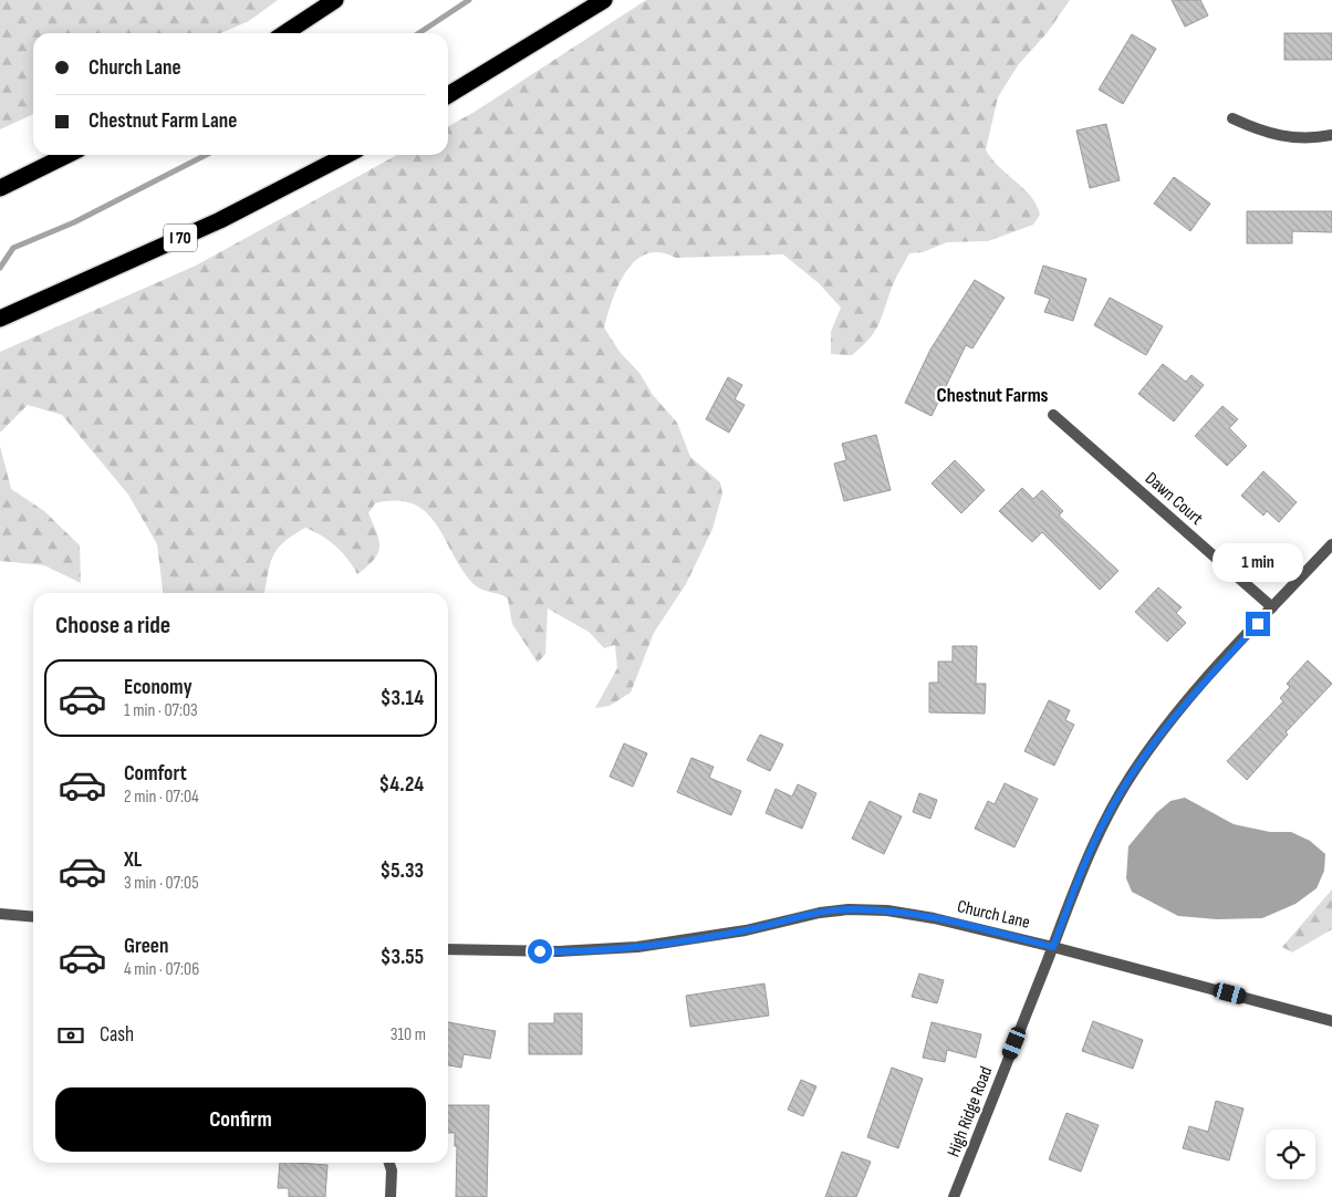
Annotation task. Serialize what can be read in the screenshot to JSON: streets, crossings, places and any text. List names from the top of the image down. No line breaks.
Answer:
{"streets":{"highway":["I 70"],"street":["Dawn Court","Church Lane","High Ridge Road"]},"crossings":[["Dawn Court","High Ridge Road"],["Church Lane","High Ridge Road"]],"districts":["Chestnut Farms"],"page":{"banner":["Church Lane","Chestnut Farm Lane"],"bubble":"1 min","heading":"Choose a ride","list":[{"name":"Economy","note":"1 min · 07:03","value":"$3.14"},{"name":"Comfort","note":"2 min · 07:04","value":"$4.24"},{"name":"XL","note":"3 min · 07:05","value":"$5.33"},{"name":"Green","note":"4 min · 07:06","value":"$3.55"}],"pay":["Cash","310 m"],"buttons":"Confirm"}}
